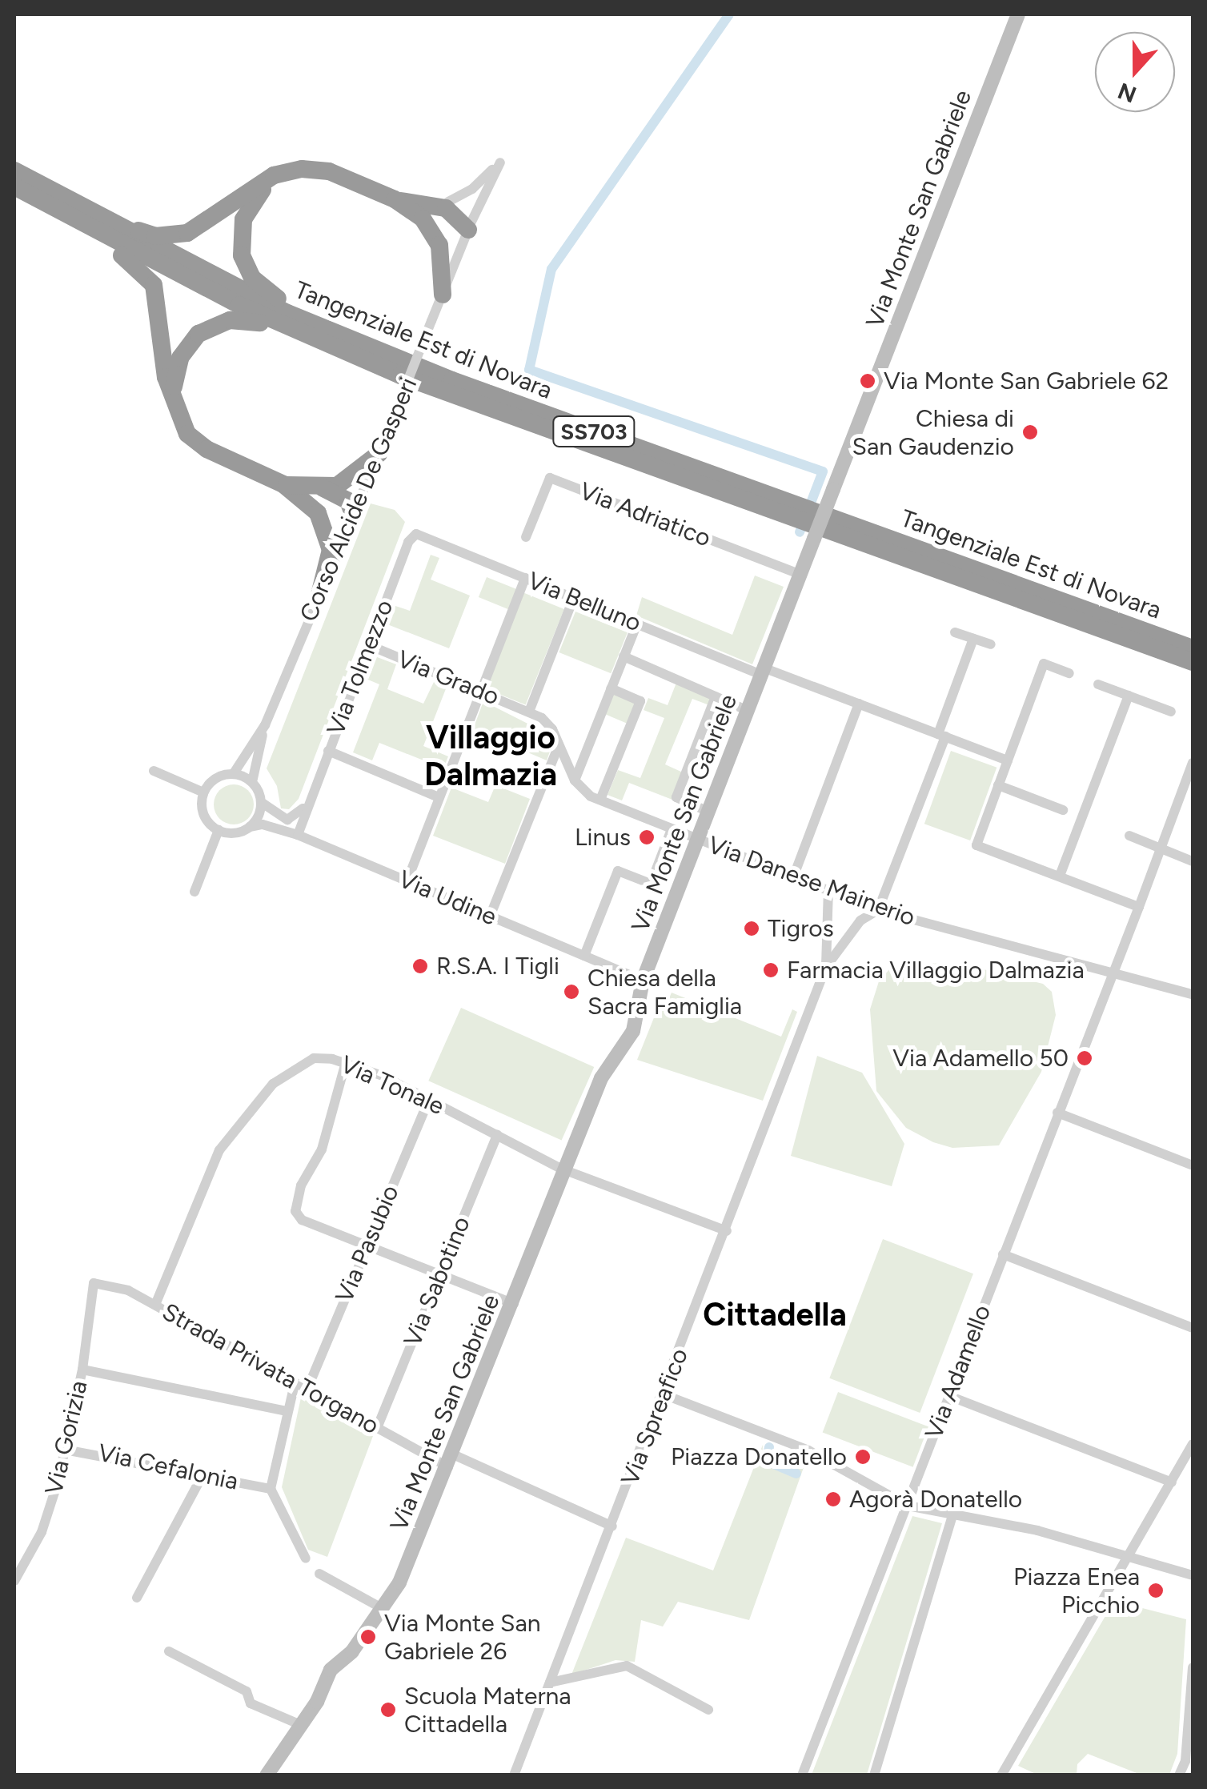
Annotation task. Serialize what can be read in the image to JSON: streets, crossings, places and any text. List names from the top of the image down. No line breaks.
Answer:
{"streets":{"highway":["Tangenziale Est di Novara","SS703"],"street":["Via Monte San Gabriele","Corso Alcide De Gasperi","Via Adriatico","Via Belluno","Via Tolmezzo","Via Grado","Via Danese Mainerio","Via Udine","Via Tonale","Via Pasubio","Via Sabotino","Strada Privata Torgano","Via Adamello","Via Spreafico","Via Gorizia","Via Cefalonia"]},"crossings":[["Via Monte San Gabriele","Via Adriatico"],["Via Monte San Gabriele","Via Belluno"],["Via Monte San Gabriele","Via Danese Mainerio"],["Via Monte San Gabriele","Via Udine"],["Via Monte San Gabriele","Via Tonale"],["Via Monte San Gabriele","Strada Privata Torgano"],["Tangenziale Est di Novara","SS703"],["Corso Alcide De Gasperi","Via Tolmezzo"],["Corso Alcide De Gasperi","Via Udine"],["Via Belluno","Via Tolmezzo"],["Via Tolmezzo","Via Grado"],["Via Tolmezzo","Via Udine"],["Via Grado","Via Danese Mainerio"],["Via Danese Mainerio","Via Adamello"],["Via Danese Mainerio","Via Spreafico"],["Via Tonale","Via Pasubio"],["Via Tonale","Via Sabotino"],["Via Tonale","Strada Privata Torgano"],["Via Tonale","Via Spreafico"],["Via Pasubio","Strada Privata Torgano"],["Via Sabotino","Strada Privata Torgano"],["Strada Privata Torgano","Via Spreafico"],["Strada Privata Torgano","Via Gorizia"],["Strada Privata Torgano","Via Cefalonia"],["Via Gorizia","Via Cefalonia"]],"districts":["Villaggio Dalmazia","Cittadella"],"places":["Via Monte San Gabriele 62","Chiesa di San Gaudenzio","Linus","Tigros","R.S.A. I Tigli","Farmacia Villaggio Dalmazia","Chiesa della Sacra Famiglia","Via Adamello 50","Piazza Donatello","Agorà Donatello","Piazza Enea Picchio","Via Monte San Gabriele 26","Scuola Materna Cittadella"],"north":"bottom"}
